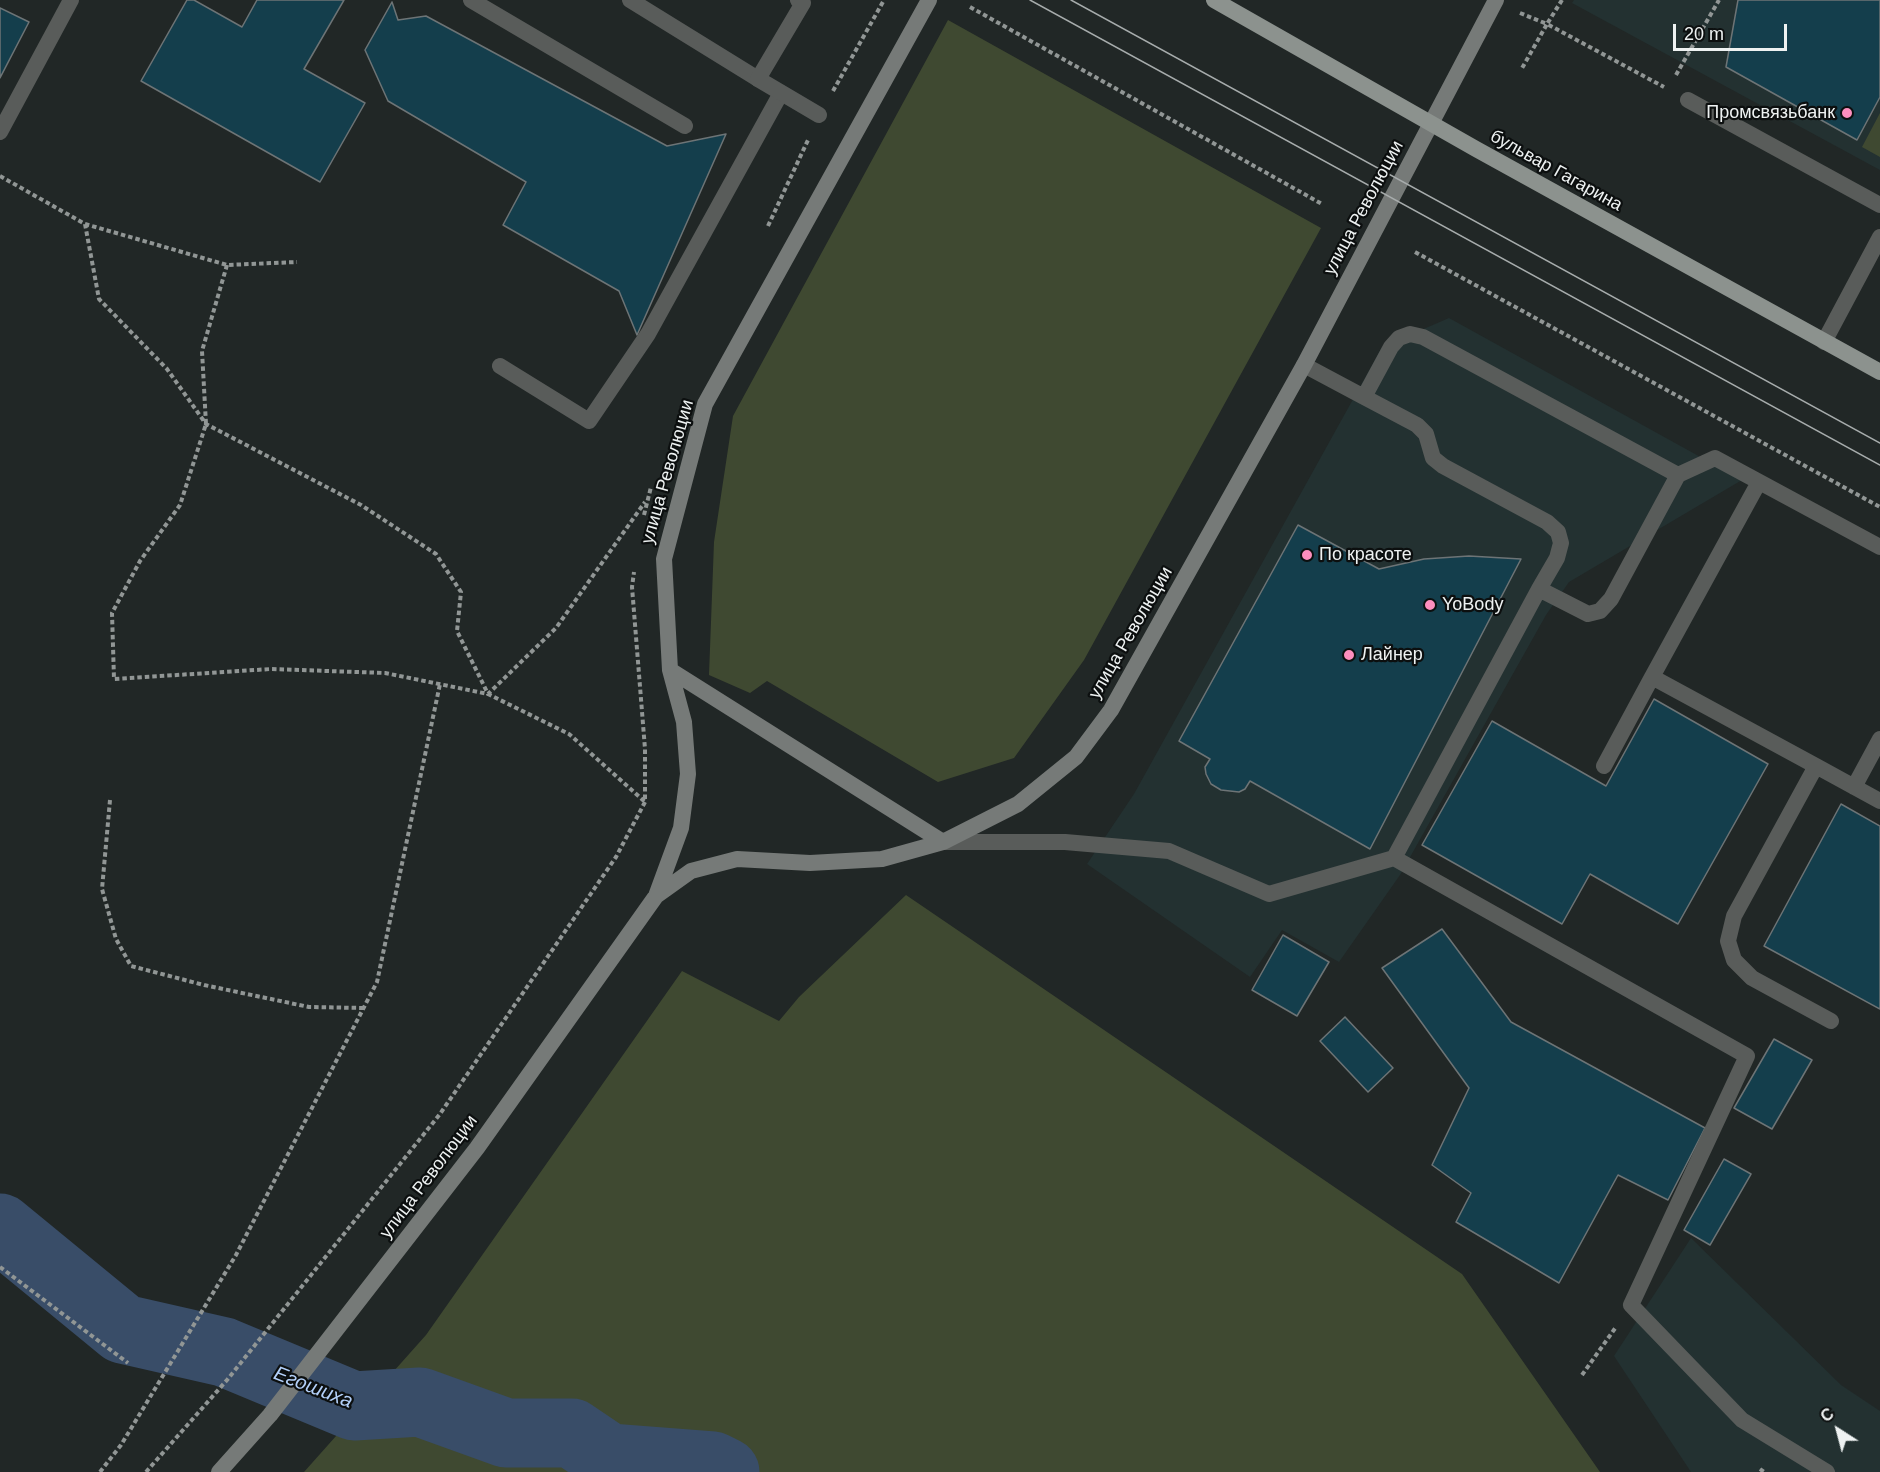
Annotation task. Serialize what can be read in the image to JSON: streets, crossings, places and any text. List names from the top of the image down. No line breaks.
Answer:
{"streets":{"main road":["бульвар Гагарина","улица Революции"]},"crossings":[["бульвар Гагарина","улица Революции"]],"water":["Егошиха"],"places":["Промсвязьбанк","По красоте","YoBody","Лайнер"],"scale_bar":"20 m","north":"top left"}
